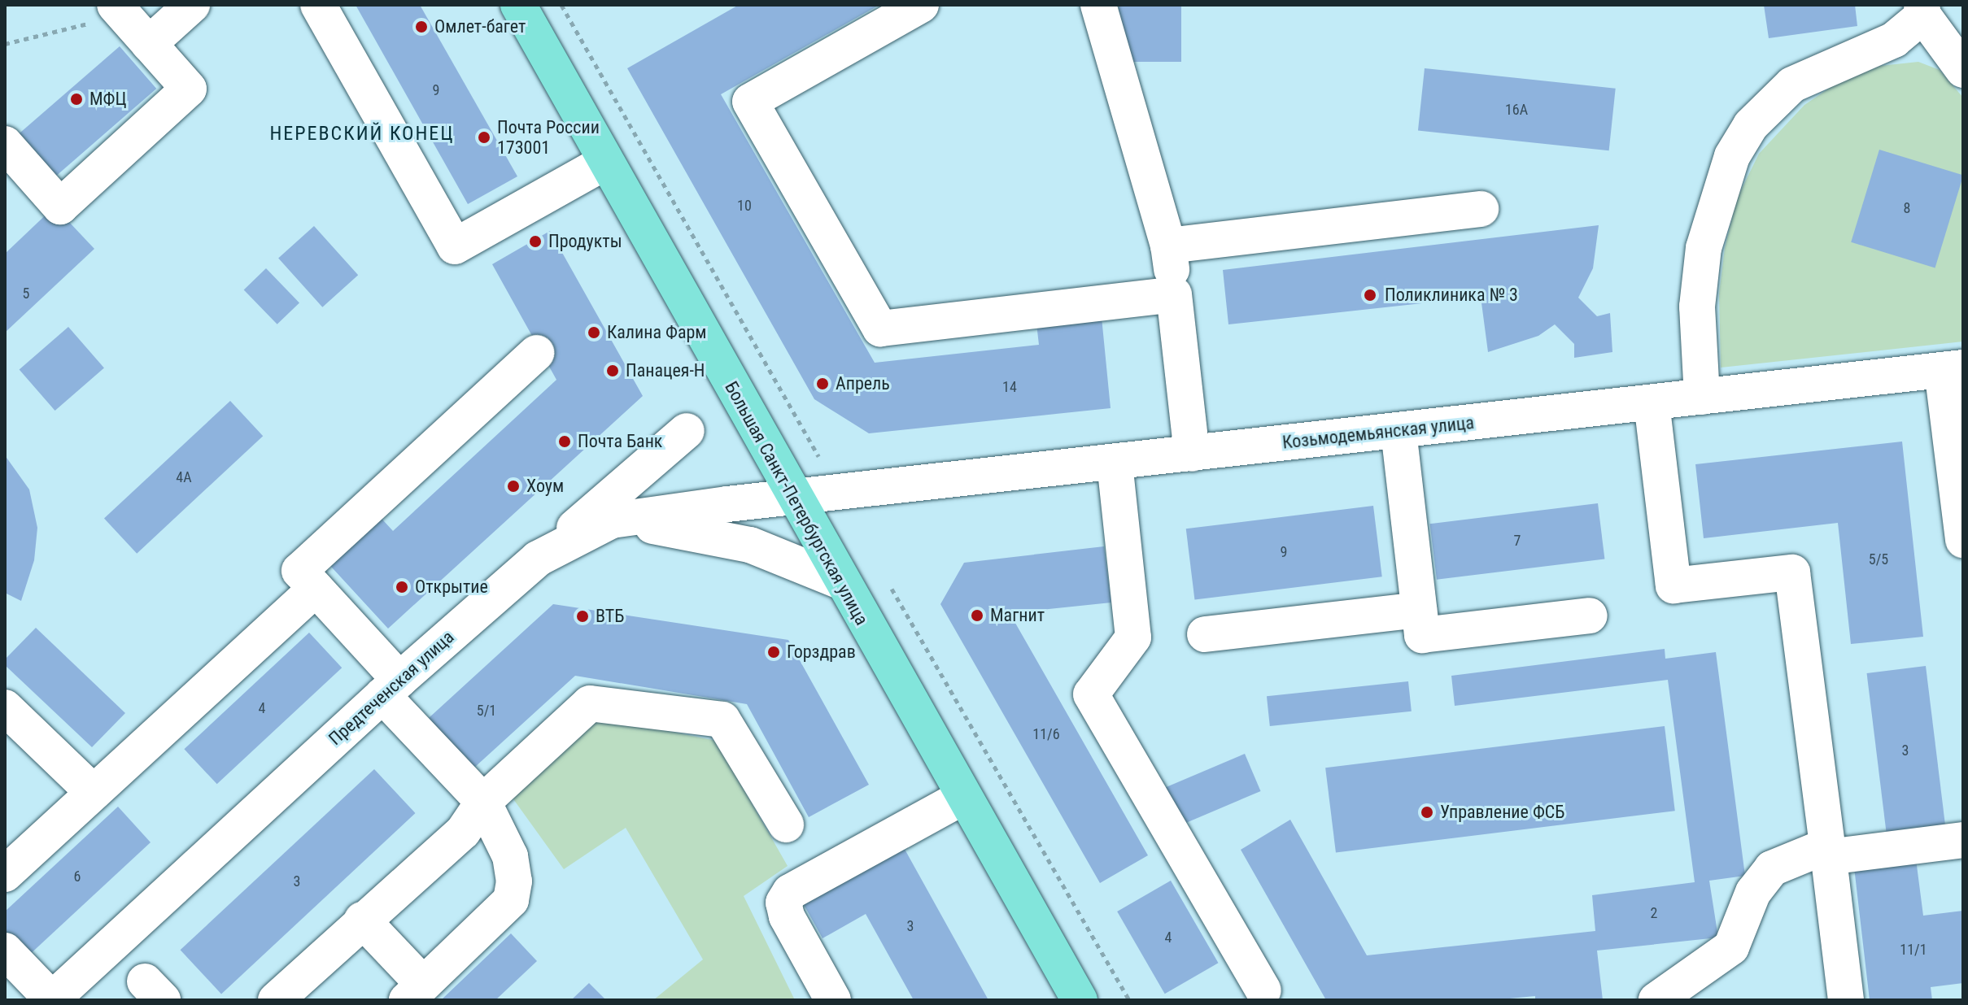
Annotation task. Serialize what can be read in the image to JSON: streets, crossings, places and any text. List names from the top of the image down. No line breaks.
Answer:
{"streets":{"main road":["Большая Санкт-Петербургская улица"],"street":["Козьмодемьянская улица","Предтеченская улица"]},"crossings":[["Козьмодемьянская улица","Большая Санкт-Петербургская улица"],["Козьмодемьянская улица","Предтеченская улица"],["Большая Санкт-Петербургская улица","Предтеченская улица"]],"districts":["НЕРЕВСКИЙ КОНЕЦ"],"places":["Омлет-багет","МФЦ","Почта России 173001","Продукты","Поликлиника № 3","Калина Фарм","Панацея-Н","Апрель","Почта Банк","Хоум","Открытие","Магнит","ВТБ","Горздрав","Управление ФСБ"],"house_numbers":["9","16А","10","8","5","14","4А","7","9","5/5","4","5/1","11/6","3","6","3","2","3","4","11/1"]}
